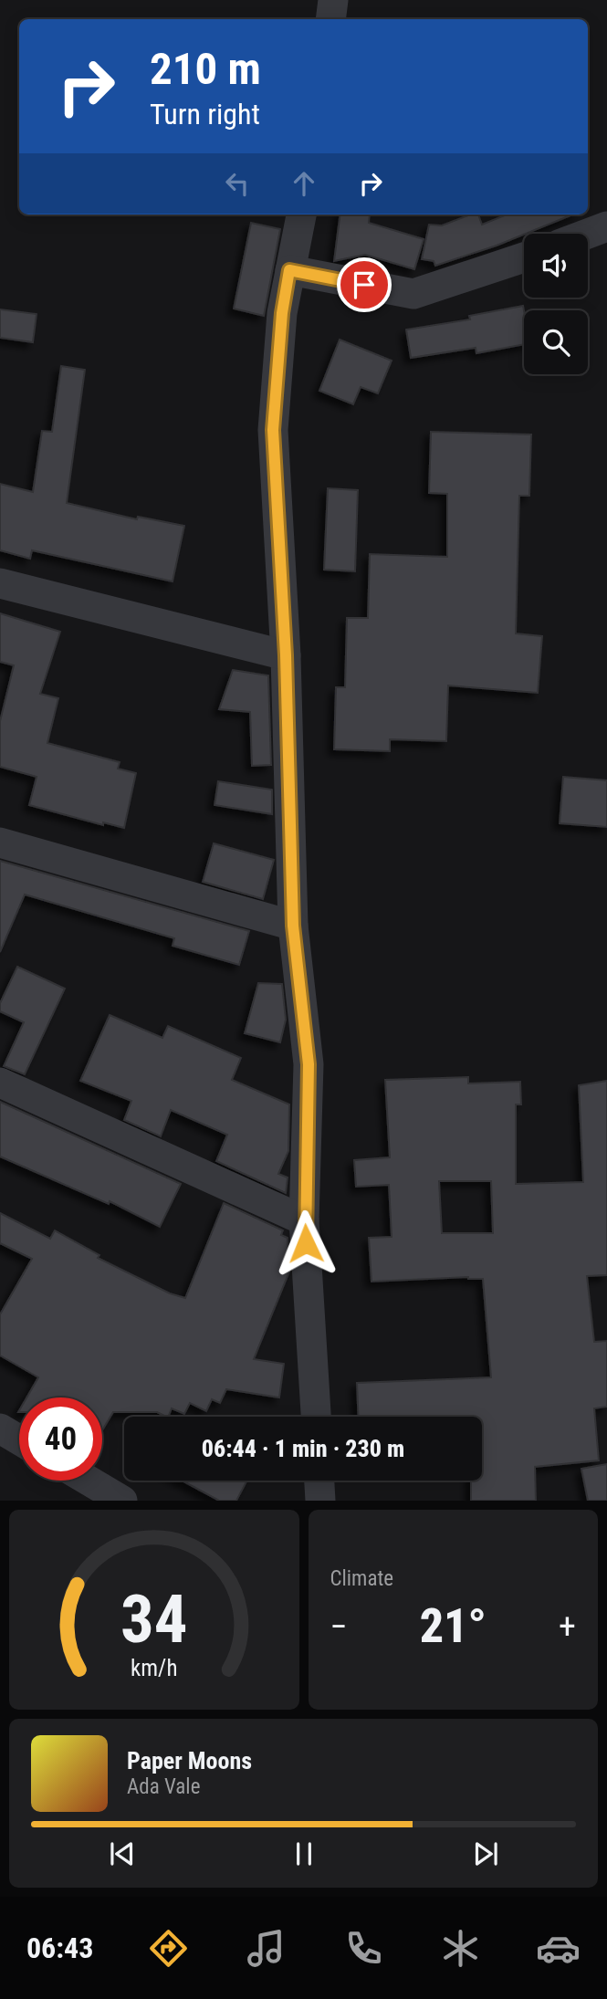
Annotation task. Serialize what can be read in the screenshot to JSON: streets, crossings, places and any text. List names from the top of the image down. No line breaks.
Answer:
{"page":{"turn":["210 m","Turn right"],"limit":"40","trip":"06:44 · 1 min · 230 m","tile":"Climate","heat":["−","21°","+"],"song":["Paper Moons","Ada Vale"],"tabs":"06:43","gauge":["34","km/h"]}}
